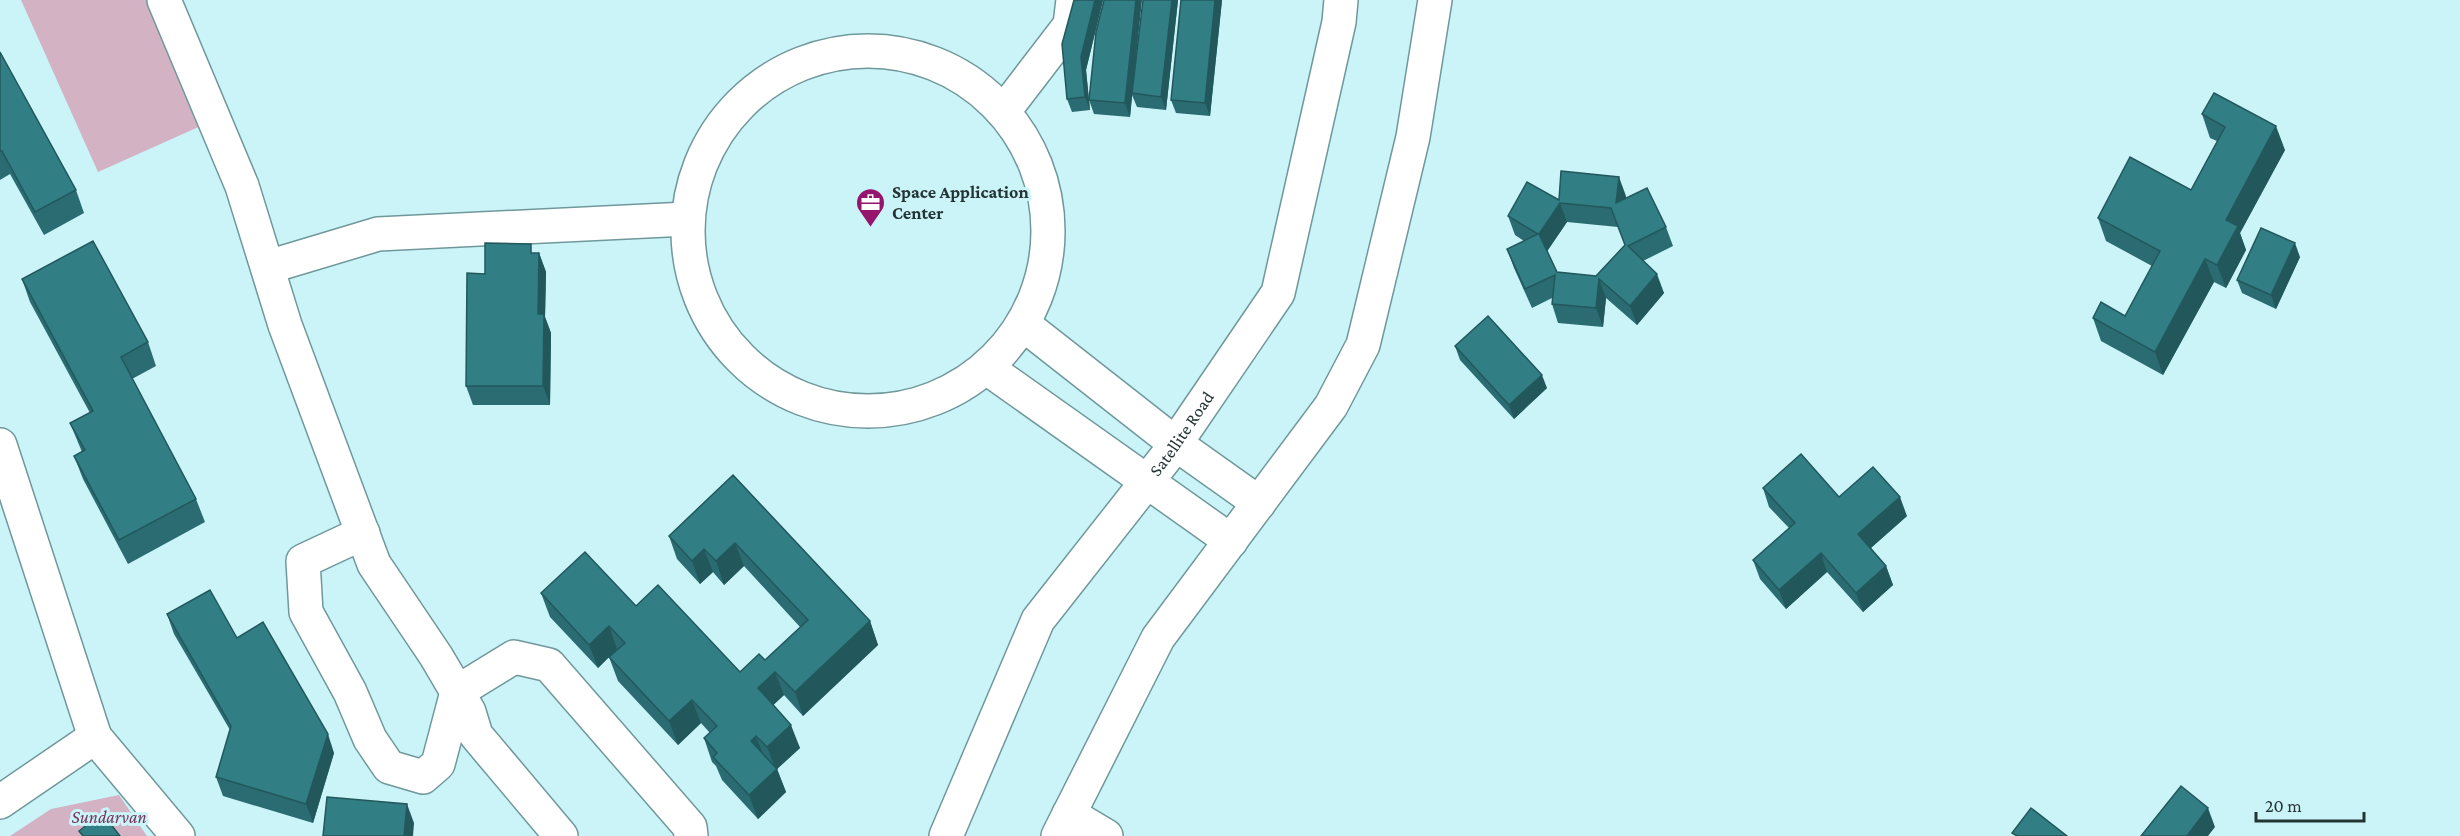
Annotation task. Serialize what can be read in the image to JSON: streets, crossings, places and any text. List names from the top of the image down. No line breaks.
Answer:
{"streets":{"main road":["Satellite Road"]},"parks":["Sundarvan"],"places":{"office":["Space Application Center"]},"scale_bar":"20 m"}
